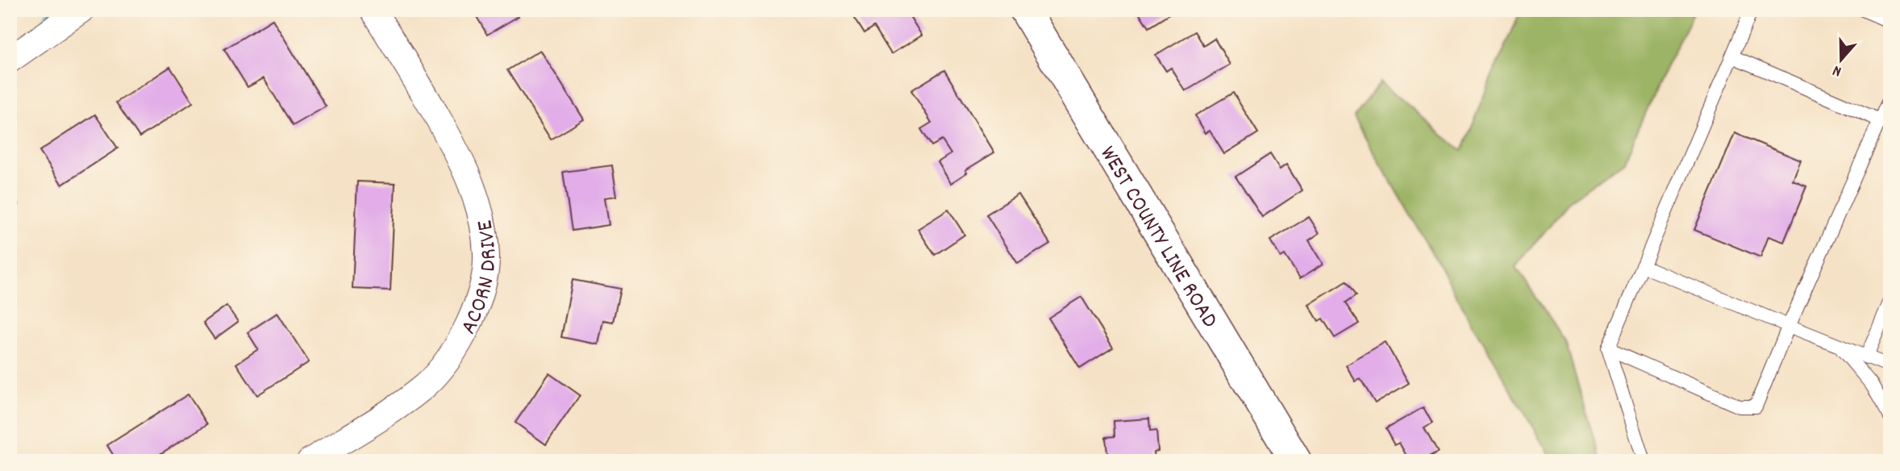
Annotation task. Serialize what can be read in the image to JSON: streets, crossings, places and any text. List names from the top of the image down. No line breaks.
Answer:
{"streets":{"main road":["WEST COUNTY LINE ROAD"],"street":["ACORN DRIVE"]},"north":"bottom"}
